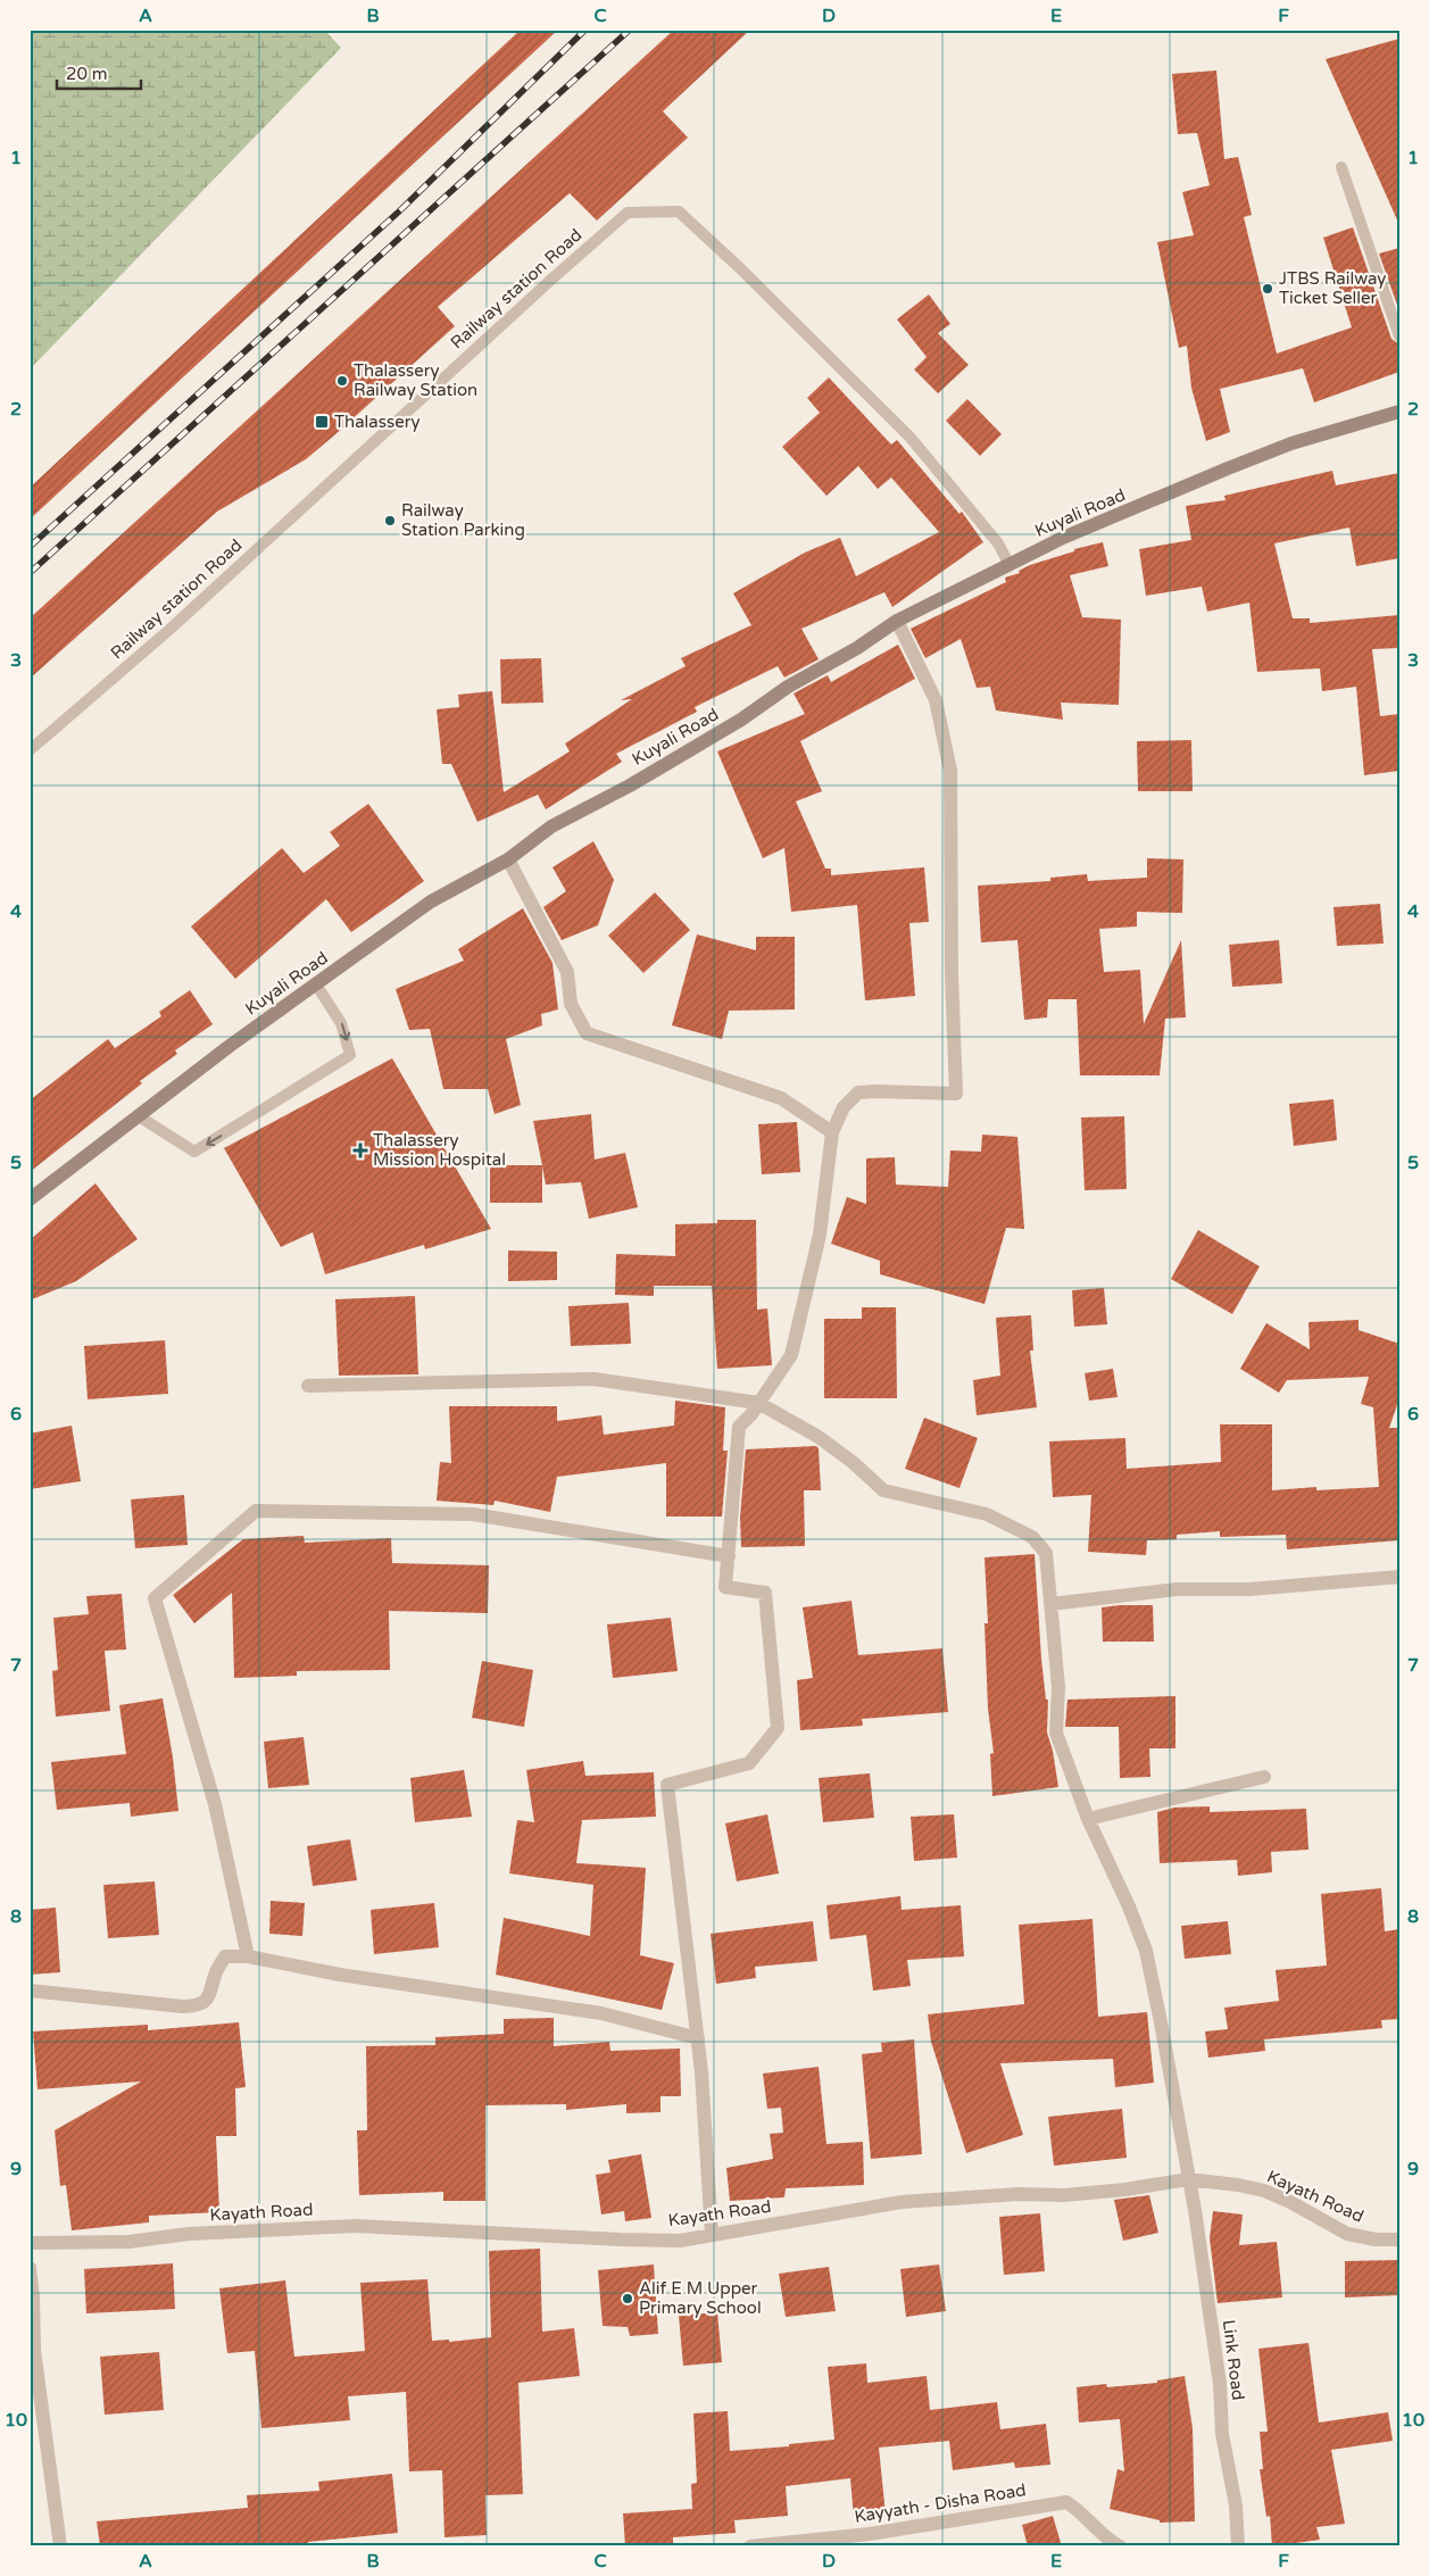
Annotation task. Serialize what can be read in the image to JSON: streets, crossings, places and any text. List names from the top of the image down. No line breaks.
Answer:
{"streets":{"main road":["Kuyali Road"],"street":["Kayath Road","Link Road","Kayyath - Disha Road"],"lane":["Railway station Road"]},"crossings":[["Railway station Road","Kuyali Road"],["Kayath Road","Link Road"]],"places":{"other":["JTBS Railway Ticket Seller","Thalassery Railway Station","Railway Station Parking","Alif E M Upper Primary School"],"transit":["Thalassery"],"health":["Thalassery Mission Hospital"]},"scale_bar":"20 m","grid":{"columns":["A","B","C","D","E","F"],"rows":["1","2","3","4","5","6","7","8","9","10"]}}
